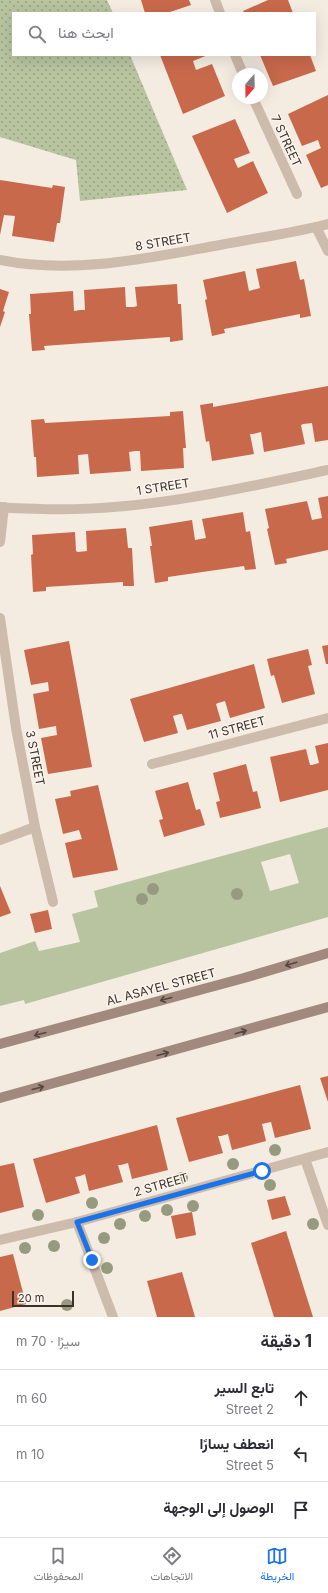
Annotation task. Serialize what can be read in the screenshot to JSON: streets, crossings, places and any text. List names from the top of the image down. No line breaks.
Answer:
{"streets":{"main road":["AL ASAYEL STREET"],"street":["7 STREET","8 STREET","1 STREET","11 STREET","3 STREET","2 STREET"]},"scale_bar":"20 m","north":"bottom","page":{"search":"ابحث هنا","scale":"20 m","heading":["1 دقيقة","سيرًا · 70 m"],"list":[["تابع السير","2 Street","60 m"],["انعطف يسارًا","5 Street","10 m"],"الوصول إلى الوجهة"],"nav":["الخريطة","الاتجاهات","المحفوظات"]}}
